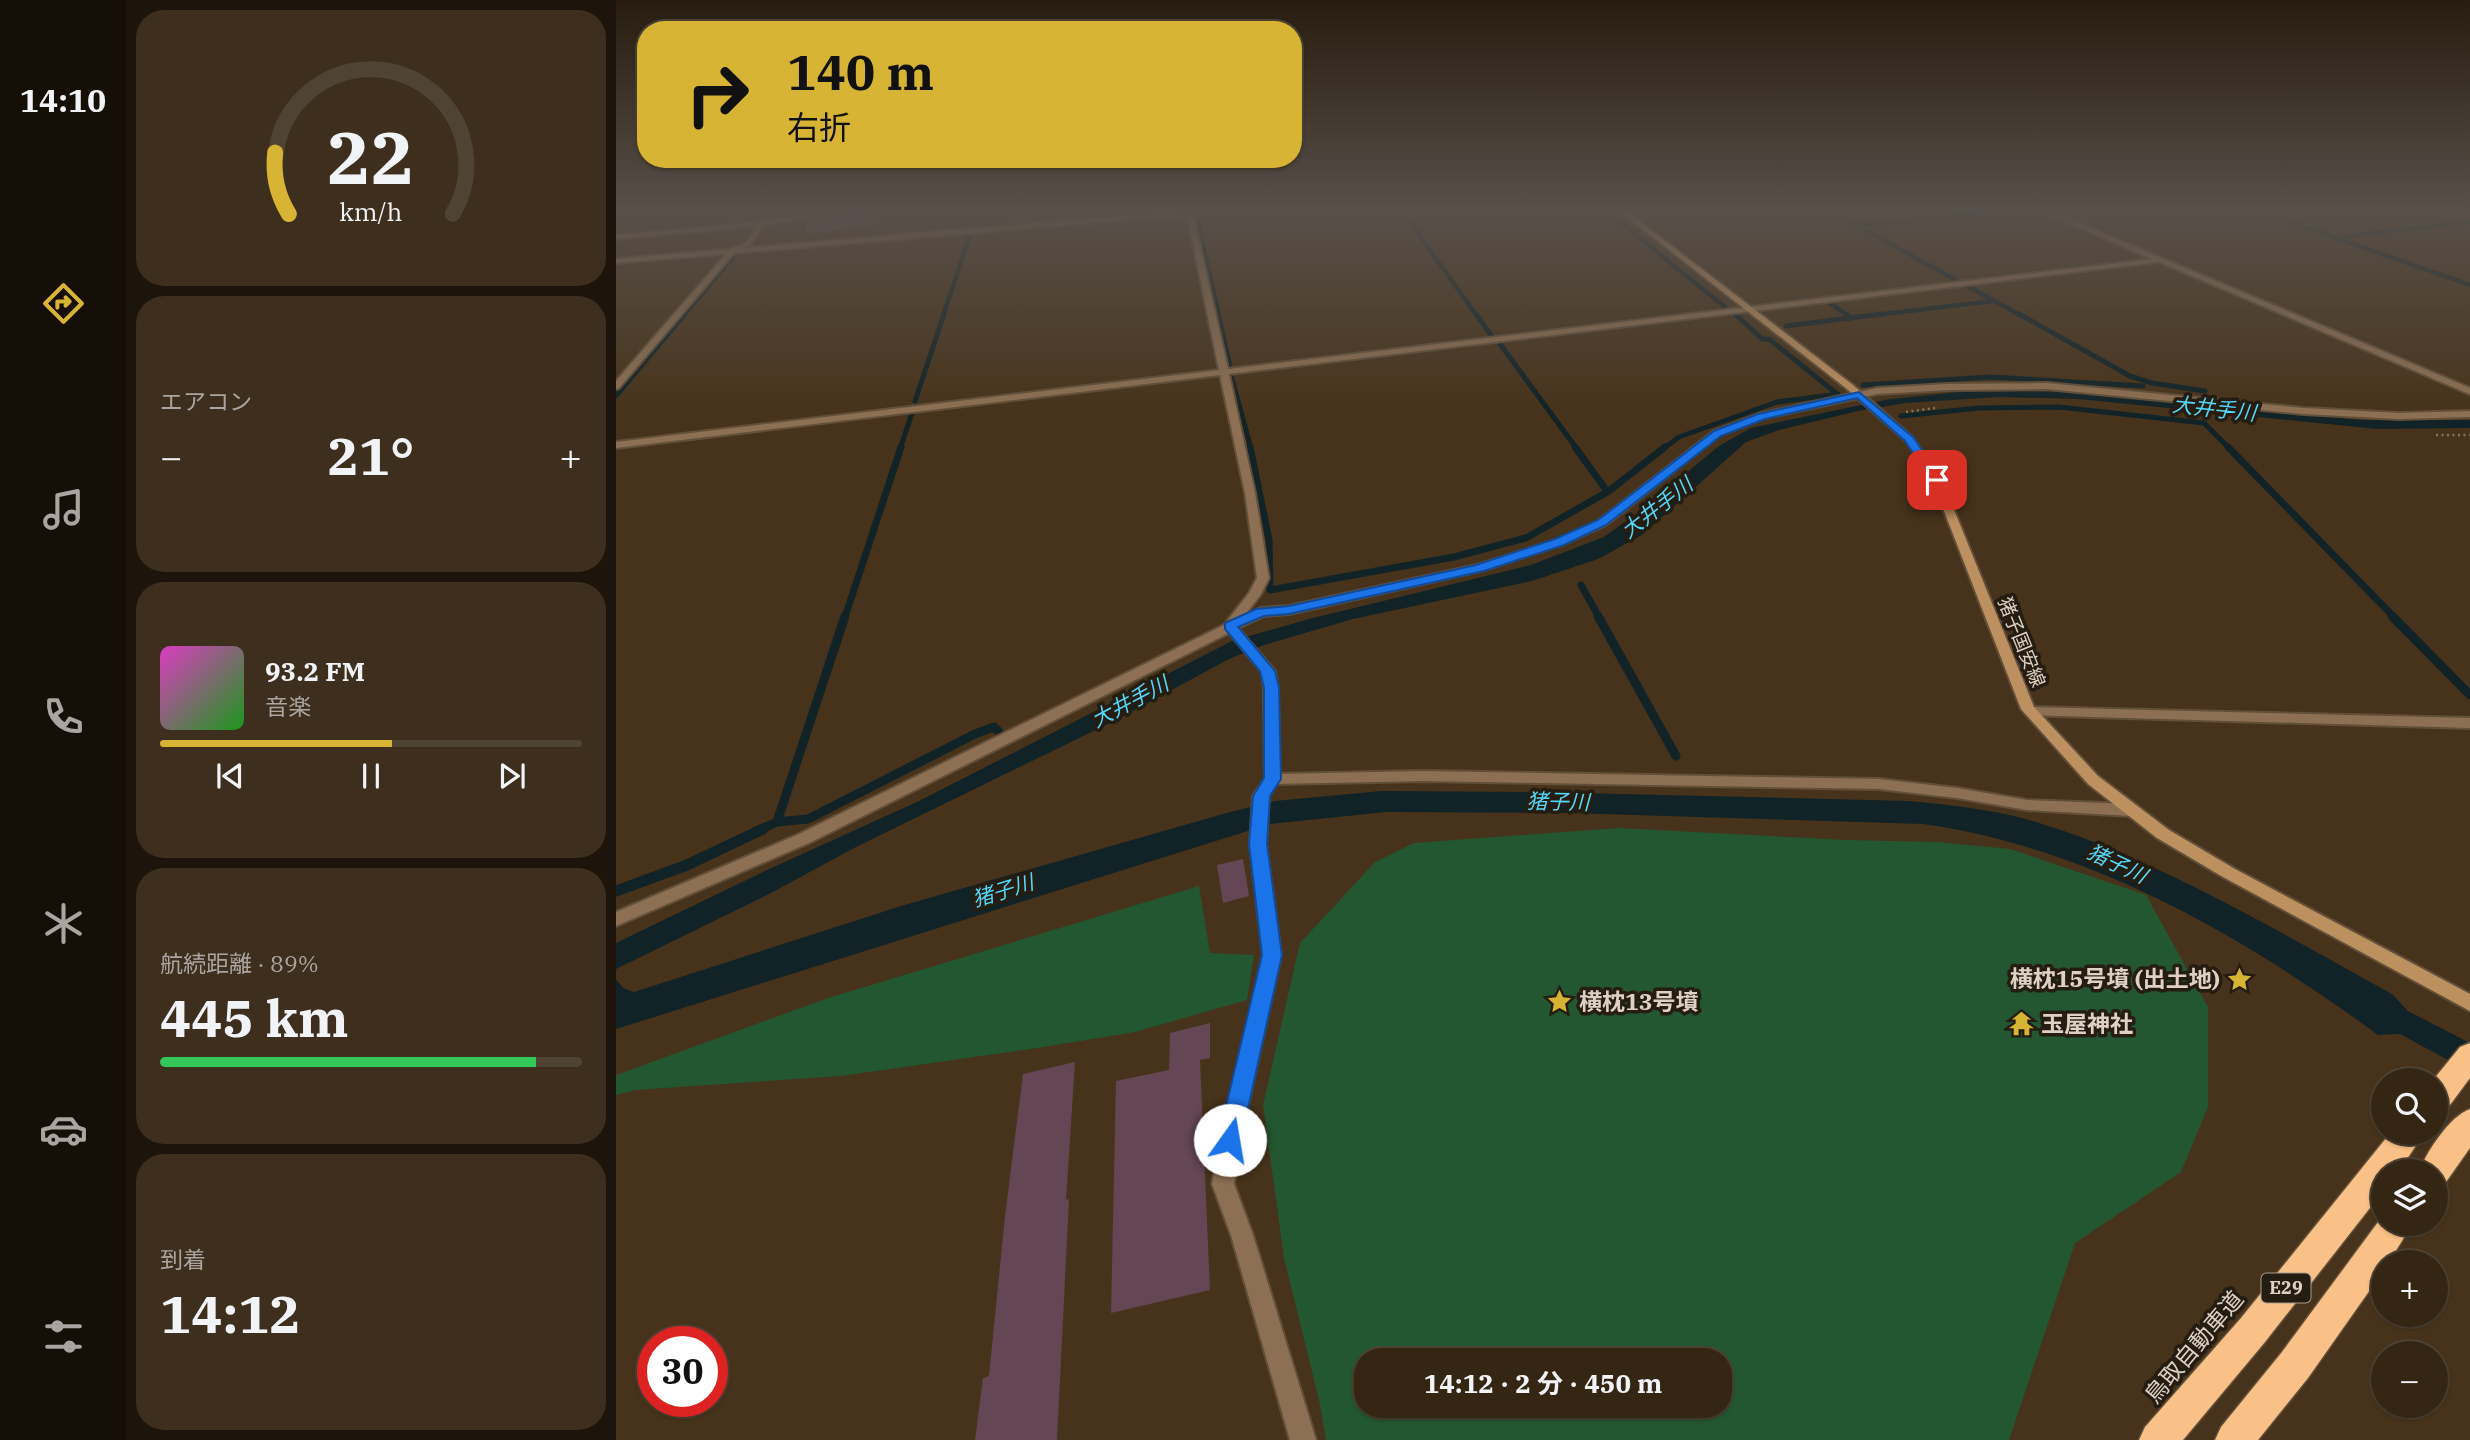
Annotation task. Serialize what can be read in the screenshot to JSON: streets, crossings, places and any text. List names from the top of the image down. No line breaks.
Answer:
{"streets":{"highway":["E29","鳥取自動車道"],"main road":["猪子国安線"]},"water":["大井手川","猪子川"],"places":{"place":["横枕15号墳 (出土地)","横枕13号墳"],"temple":["玉屋神社"]},"page":{"tabs":"14:10","turn":["140 m","右折"],"tile":["エアコン",["航続距離 · 89%","445 km"],["到着","14:12"]],"heat":["−","21°","+"],"song":["93.2 FM","音楽"],"map_buttons":["+","−"],"limit":"30","trip":"14:12 · 2 分 · 450 m","gauge":["22","km/h"]}}
